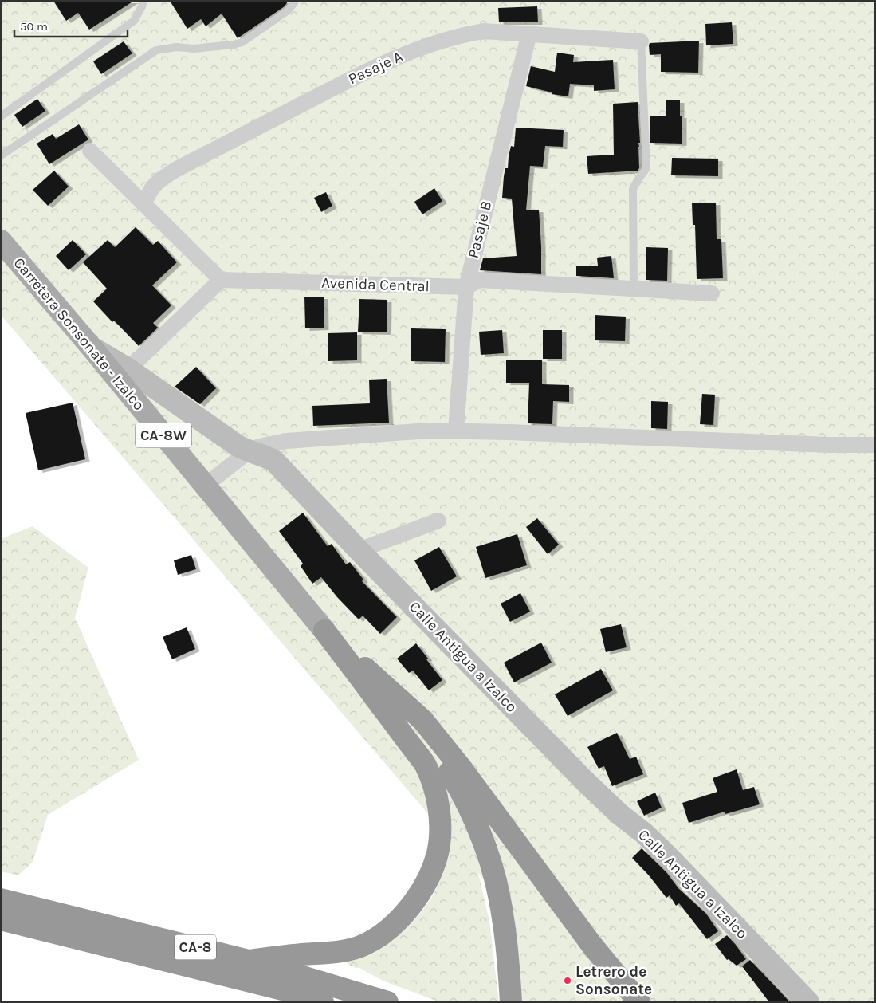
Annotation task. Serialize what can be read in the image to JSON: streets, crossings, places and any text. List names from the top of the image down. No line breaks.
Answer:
{"streets":{"highway":["CA-8"],"main road":["Carretera Sonsonate - Izalco","CA-8W"],"street":["Pasaje A","Pasaje B","Avenida Central","Calle Antigua a Izalco"]},"crossings":[["Pasaje A","Pasaje B"],["Pasaje B","Avenida Central"],["Carretera Sonsonate - Izalco","Calle Antigua a Izalco"]],"places":["Letrero de Sonsonate"],"scale_bar":"50 m"}
